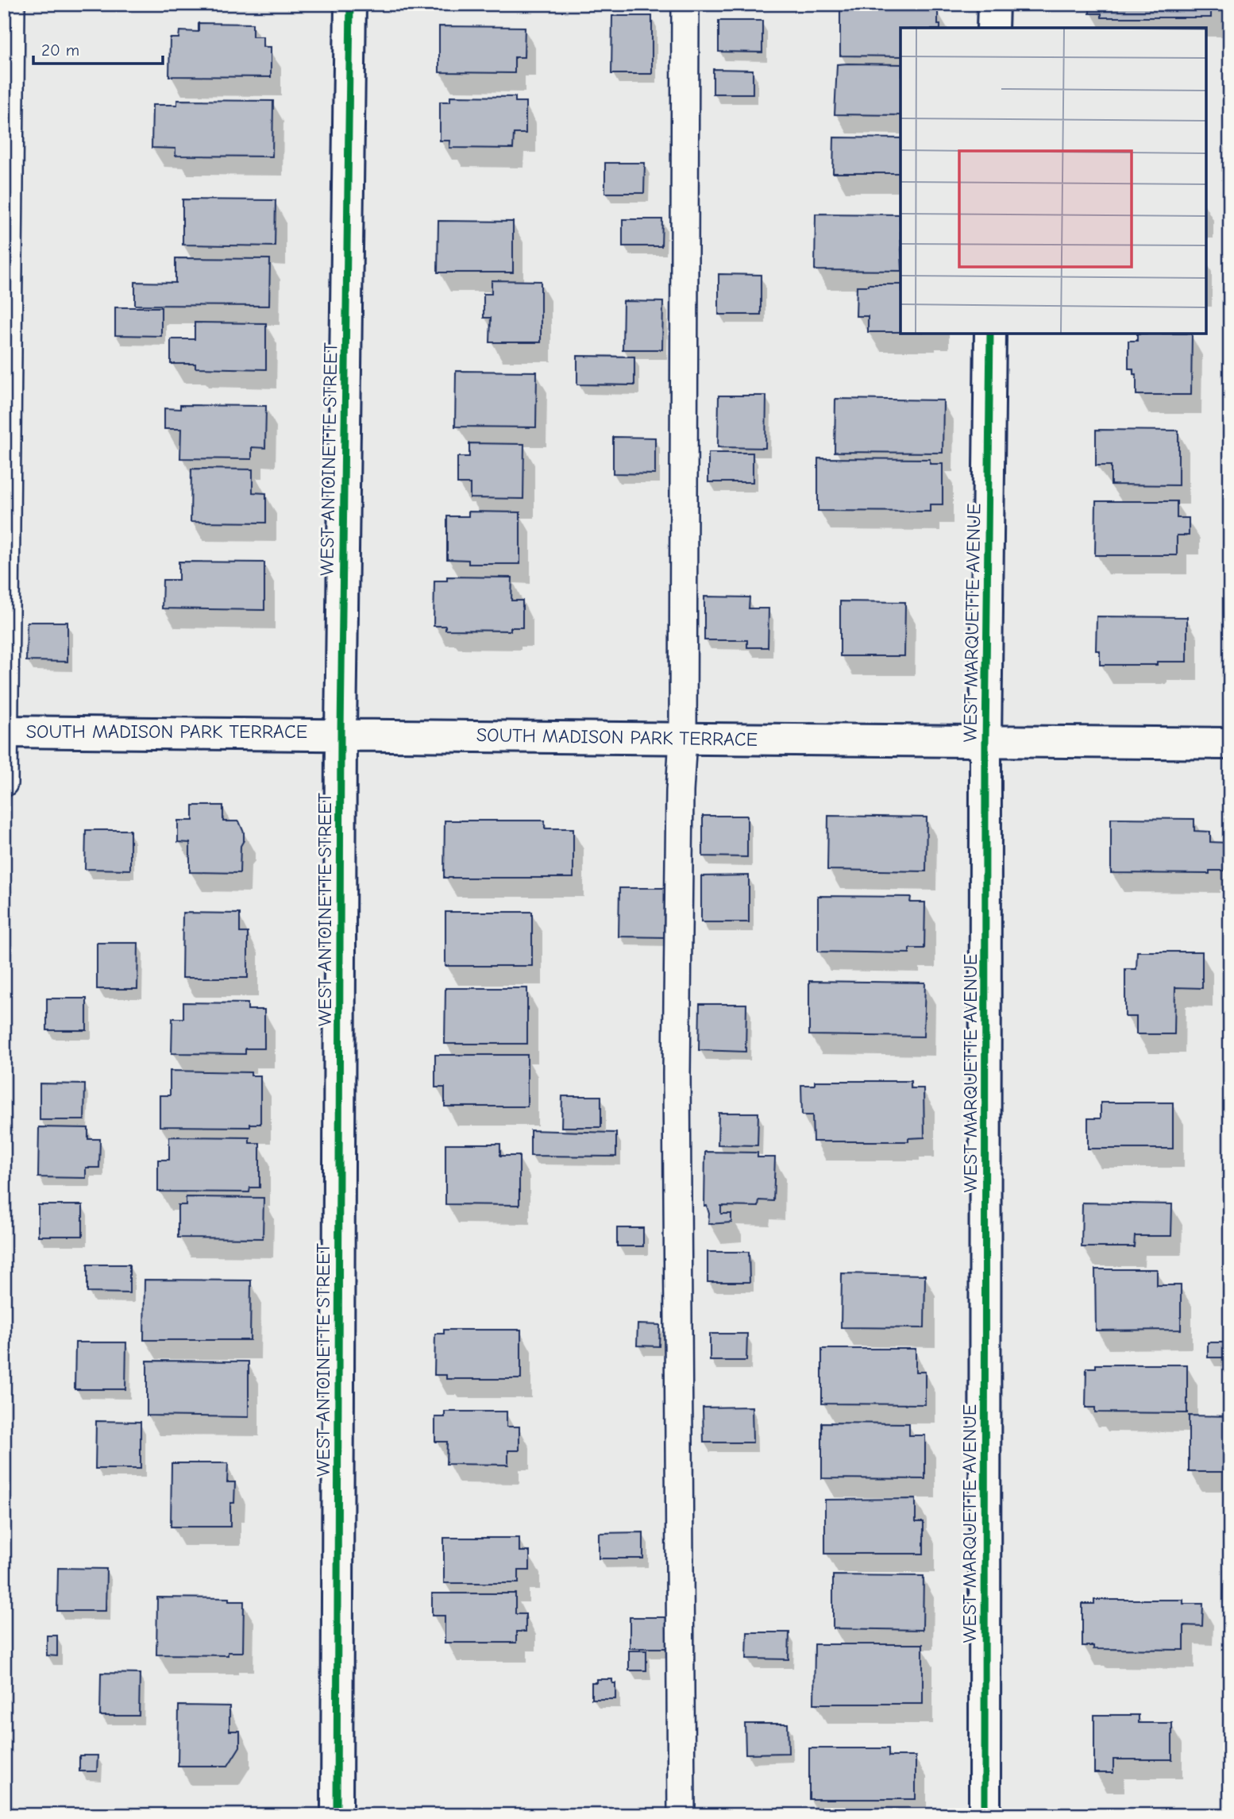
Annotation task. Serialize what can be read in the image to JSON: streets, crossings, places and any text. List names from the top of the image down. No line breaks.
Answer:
{"streets":{"street":["WEST ANTOINETTE STREET","WEST MARQUETTE AVENUE","SOUTH MADISON PARK TERRACE"]},"crossings":[["WEST ANTOINETTE STREET","SOUTH MADISON PARK TERRACE"],["WEST MARQUETTE AVENUE","SOUTH MADISON PARK TERRACE"]],"scale_bar":"20 m"}
